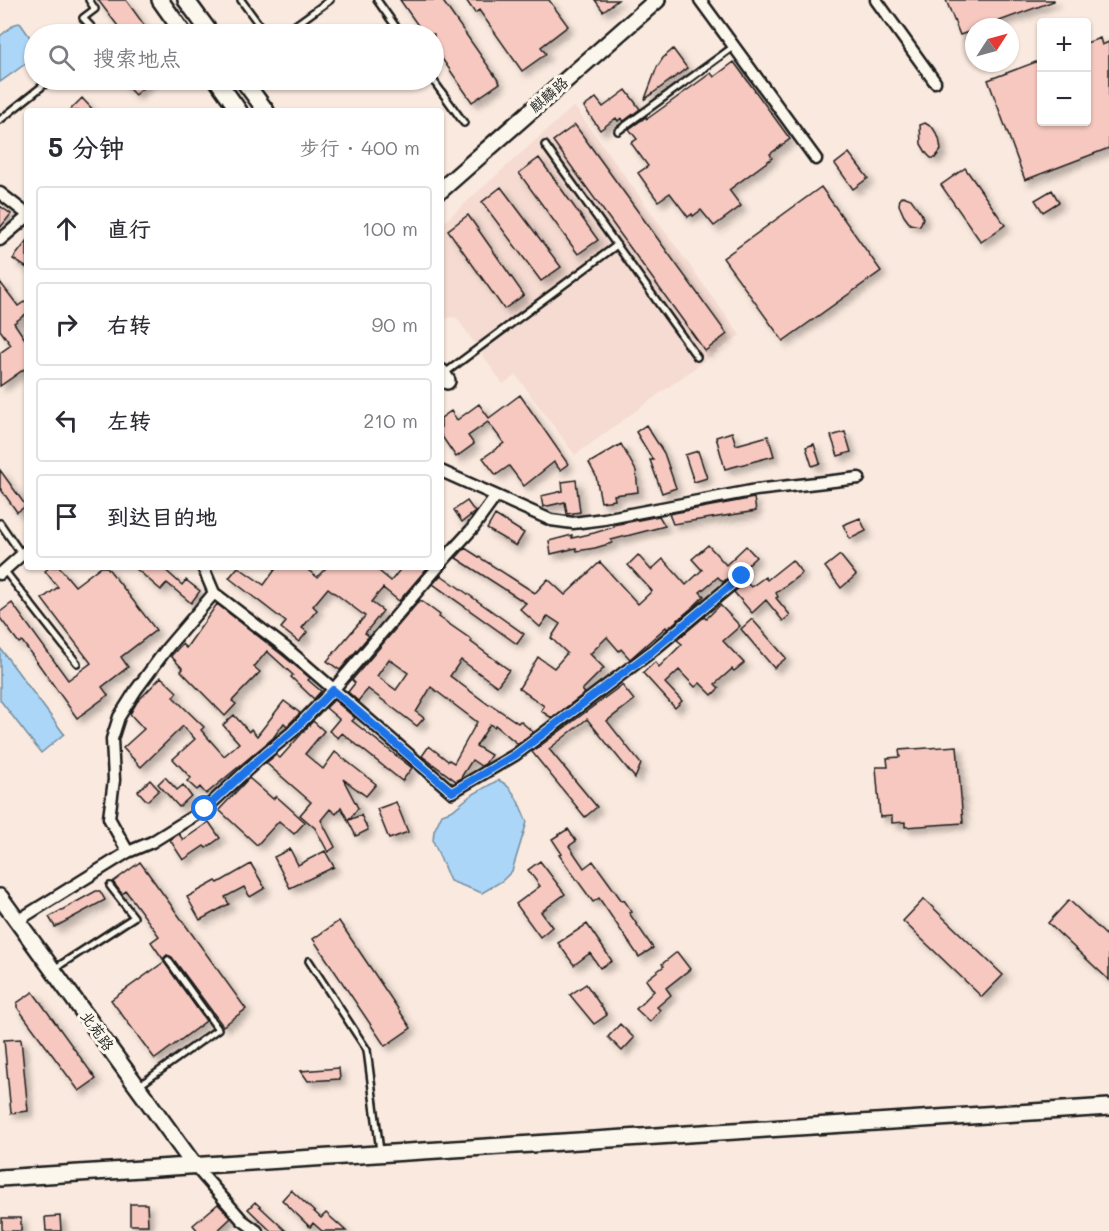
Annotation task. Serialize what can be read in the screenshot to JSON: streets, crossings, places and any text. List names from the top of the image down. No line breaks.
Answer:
{"streets":{"main road":["麒麟路","北苑路"]},"north":"top right","page":{"map_buttons":["+","−"],"search":"搜索地点","heading":["5 分钟","步行 · 400 m"],"list":[["直行","100 m"],["右转","90 m"],["左转","210 m"],"到达目的地"]}}
